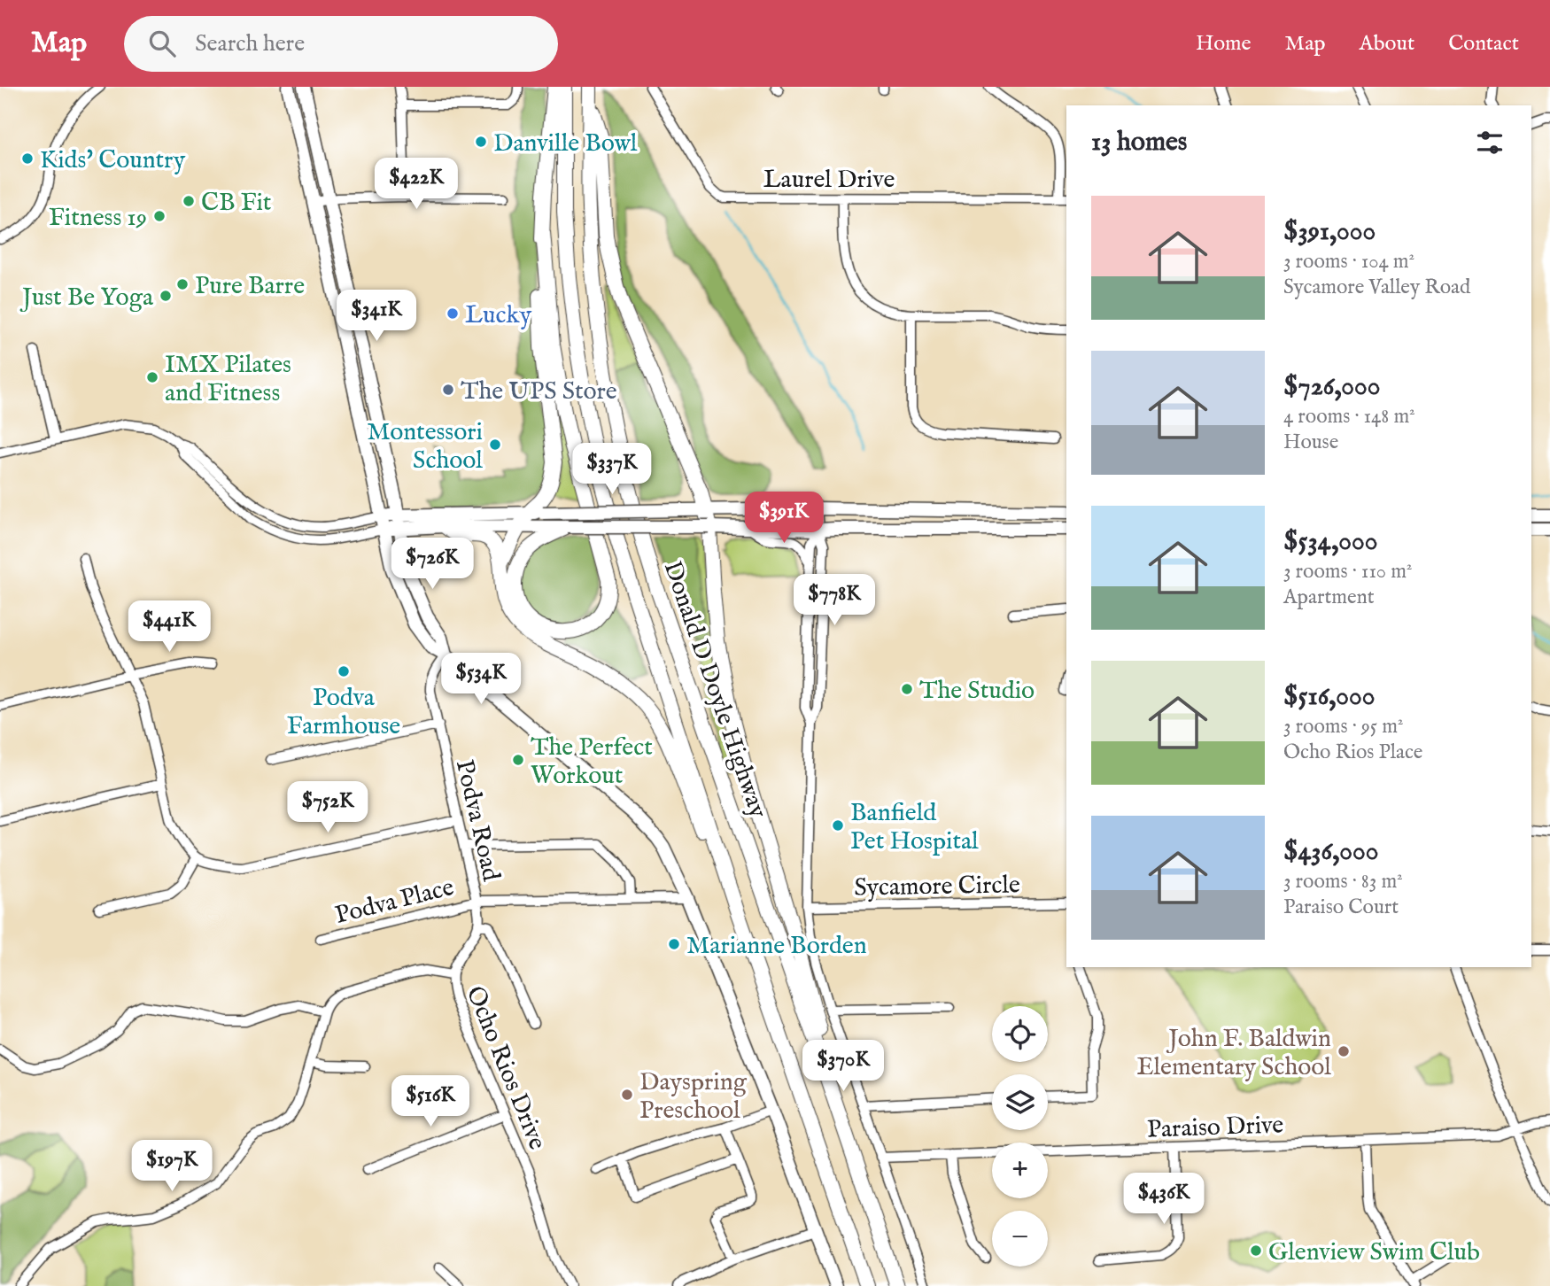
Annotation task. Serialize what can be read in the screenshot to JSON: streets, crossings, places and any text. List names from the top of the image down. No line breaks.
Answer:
{"streets":{"highway":["Donald D Doyle Highway"],"street":["Laurel Drive","Podva Road","Sycamore Circle","Podva Place","Ocho Rios Drive","Paraiso Drive"]},"crossings":[["Podva Road","Podva Place"]],"places":["Danville Bowl","Kids' Country","CB Fit","Fitness 19","Pure Barre","Just Be Yoga","Lucky","IMX Pilates and Fitness","The UPS Store","Montessori School","Podva Farmhouse","The Studio","The Perfect Workout","Banfield Pet Hospital","Marianne Borden","John F. Baldwin Elementary School","Dayspring Preschool","Glenview Swim Club"],"page":{"header":"Map","search":"Search here","nav":["Home","Map","About","Contact"],"heading":"13 homes","price":["$422K","$341K","$337K","$391K","$726K","$778K","$441K","$534K","$752K","$370K","$516K","$197K","$436K"],"list":[{"name":"$391,000","note":"3 rooms · 104 m² · Sycamore Valley Road"},{"name":"$726,000","note":"4 rooms · 148 m² · House"},{"name":"$534,000","note":"3 rooms · 110 m² · Apartment"},{"name":"$516,000","note":"3 rooms · 95 m² · Ocho Rios Place"},{"name":"$436,000","note":"3 rooms · 83 m² · Paraiso Court"}],"map_buttons":["+","−"]}}
